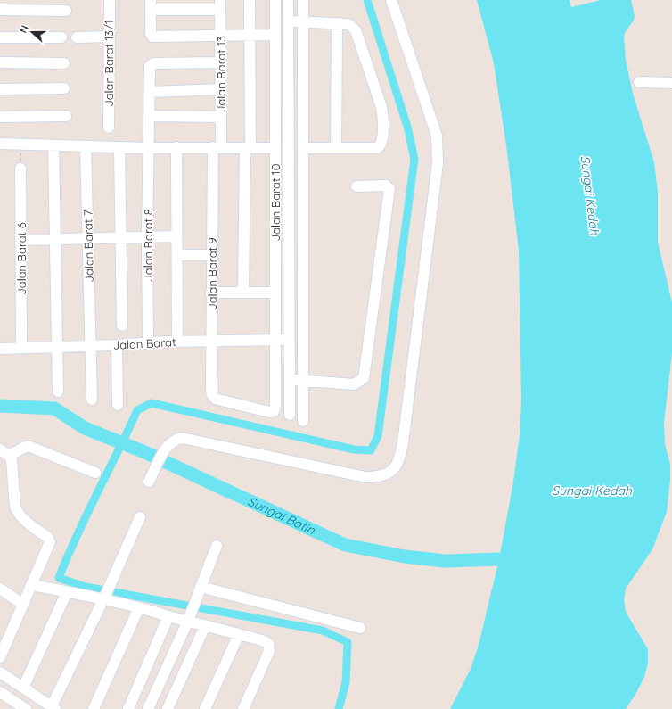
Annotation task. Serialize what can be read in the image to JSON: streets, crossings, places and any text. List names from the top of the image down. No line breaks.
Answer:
{"streets":{"street":["Jalan Barat 13/1","Jalan Barat 13","Jalan Barat 10","Jalan Barat 8","Jalan Barat 7","Jalan Barat 6","Jalan Barat 9","Jalan Barat"]},"crossings":[["Jalan Barat 13","Jalan Barat 8"],["Jalan Barat 13","Jalan Barat 9"],["Jalan Barat 10","Jalan Barat 9"],["Jalan Barat 10","Jalan Barat"],["Jalan Barat 8","Jalan Barat"],["Jalan Barat 7","Jalan Barat"],["Jalan Barat 6","Jalan Barat"],["Jalan Barat 9","Jalan Barat"]],"water":["Sungai Kedah","Sungai Batin"],"north":"left"}
